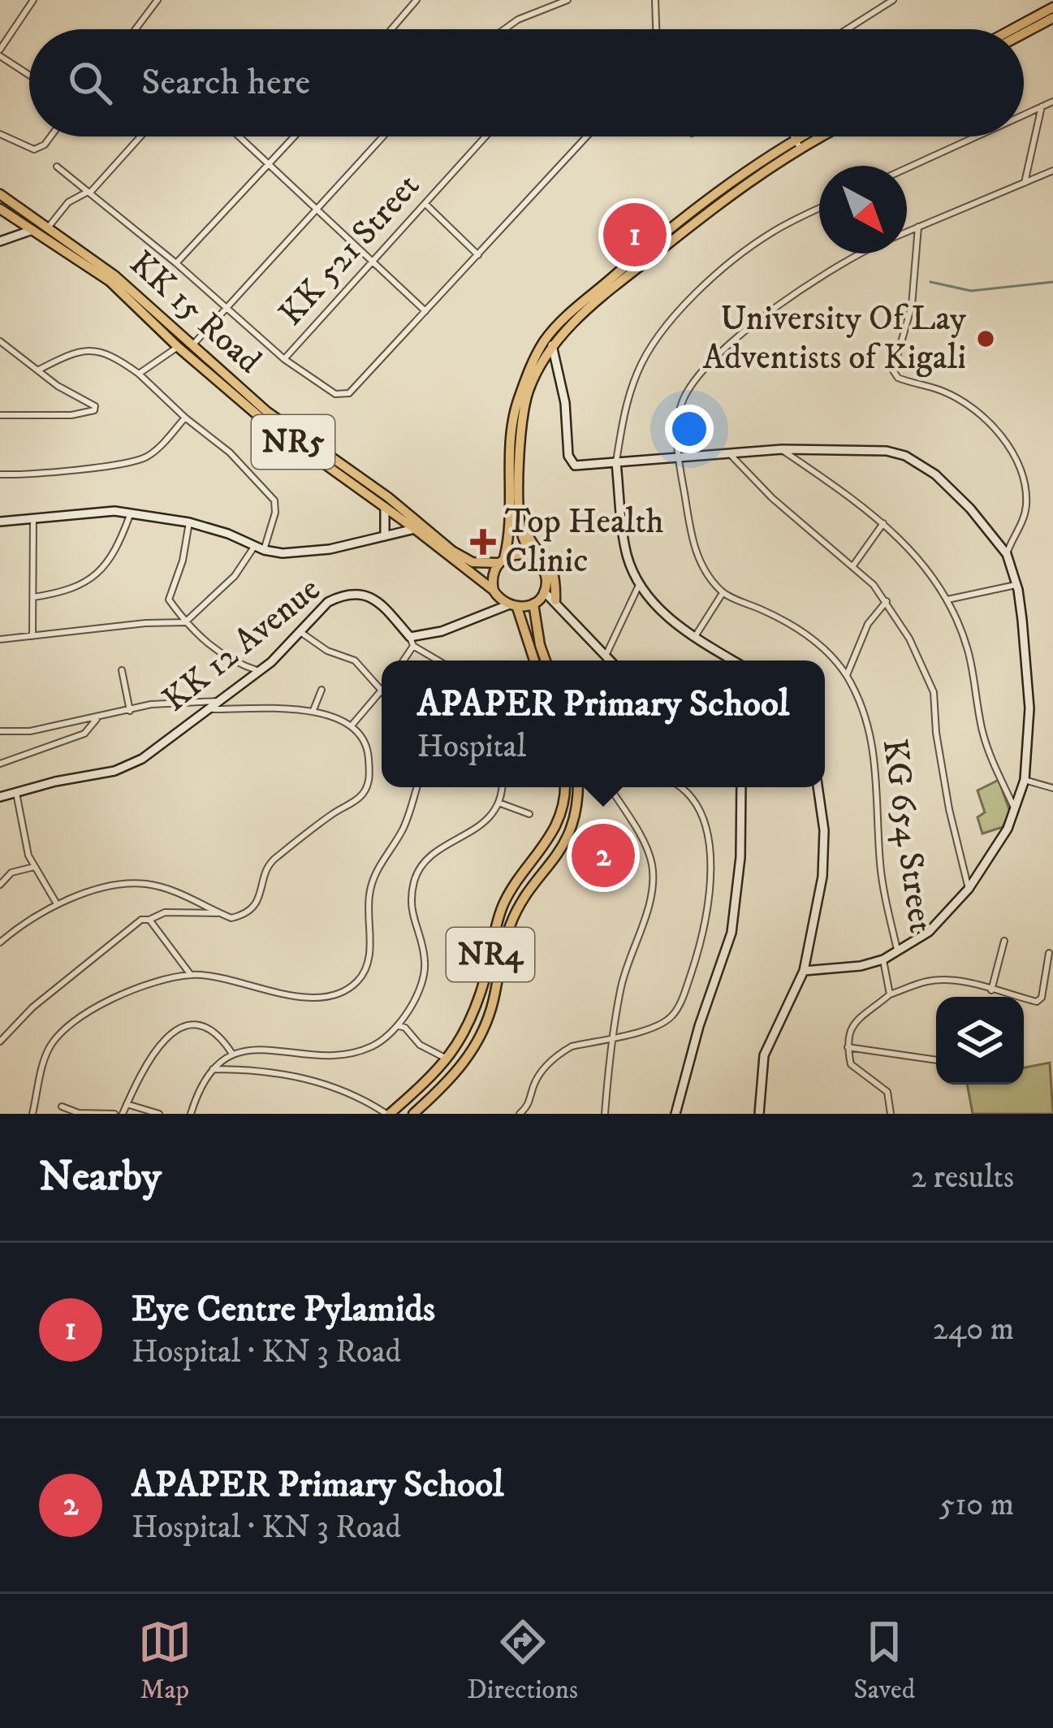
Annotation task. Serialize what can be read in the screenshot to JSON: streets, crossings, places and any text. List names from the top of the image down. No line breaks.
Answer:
{"streets":{"highway":["KK 15 Road","NR5","NR4"],"street":["KK 521 Street","KK 12 Avenue","KG 654 Street"]},"places":{"other":["University Of Lay Adventists of Kigali"],"health":["Top Health Clinic"]},"north":"bottom right","page":{"search":"Search here","pins":["1","2"],"popup":["APAPER Primary School","Hospital"],"heading":["Nearby","2 results"],"list":[{"mark":"1","name":"Eye Centre Pylamids","note":"Hospital · KN 3 Road","value":"240 m"},{"mark":"2","name":"APAPER Primary School","note":"Hospital · KN 3 Road","value":"510 m"}],"nav":["Map","Directions","Saved"]}}
